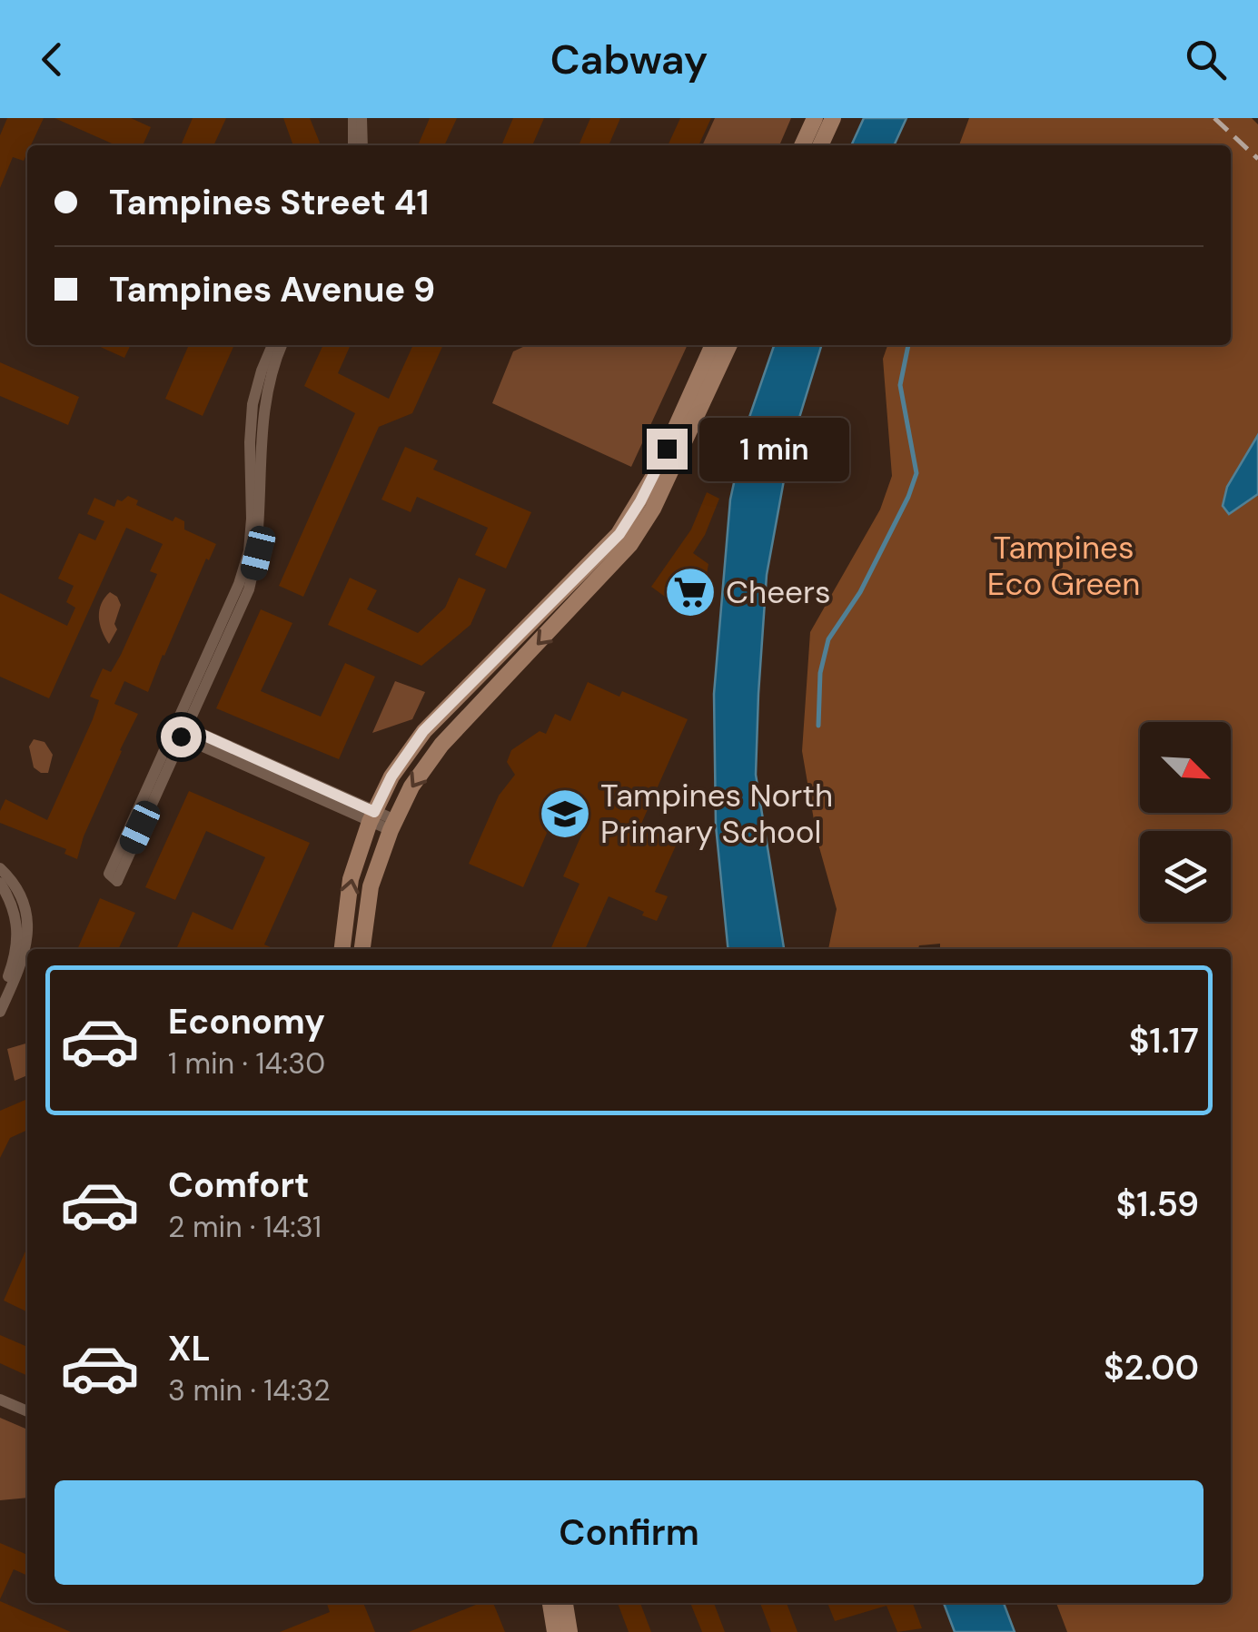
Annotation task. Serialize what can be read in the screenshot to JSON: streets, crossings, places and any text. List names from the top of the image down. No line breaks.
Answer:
{"parks":["Tampines Eco Green"],"places":{"supermarket":["Cheers"],"school or university":["Tampines North Primary School"]},"north":"bottom right","page":{"header":"Cabway","banner":["Tampines Street 41","Tampines Avenue 9"],"bubble":"1 min","list":[{"name":"Economy","note":"1 min · 14:30","value":"$1.17"},{"name":"Comfort","note":"2 min · 14:31","value":"$1.59"},{"name":"XL","note":"3 min · 14:32","value":"$2.00"}],"buttons":"Confirm"}}
